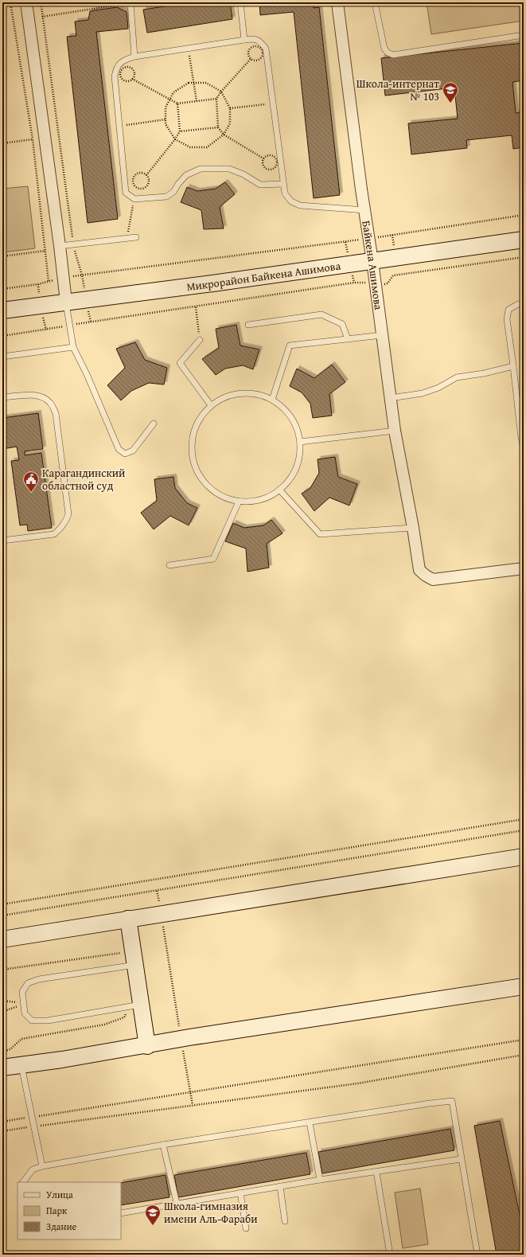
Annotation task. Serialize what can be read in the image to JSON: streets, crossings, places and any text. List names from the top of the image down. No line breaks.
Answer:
{"streets":{"main road":["Микрорайон Байкена Ашимова"],"street":["Байкена Ашимова"]},"crossings":[["Байкена Ашимова","Микрорайон Байкена Ашимова"]],"places":{"school or university":["Школа-интернат № 103","Школа-гимназия имени Аль-Фараби"],"public building":["Карагандинский областной суд"]},"legend":["Улица","Парк","Здание"]}
